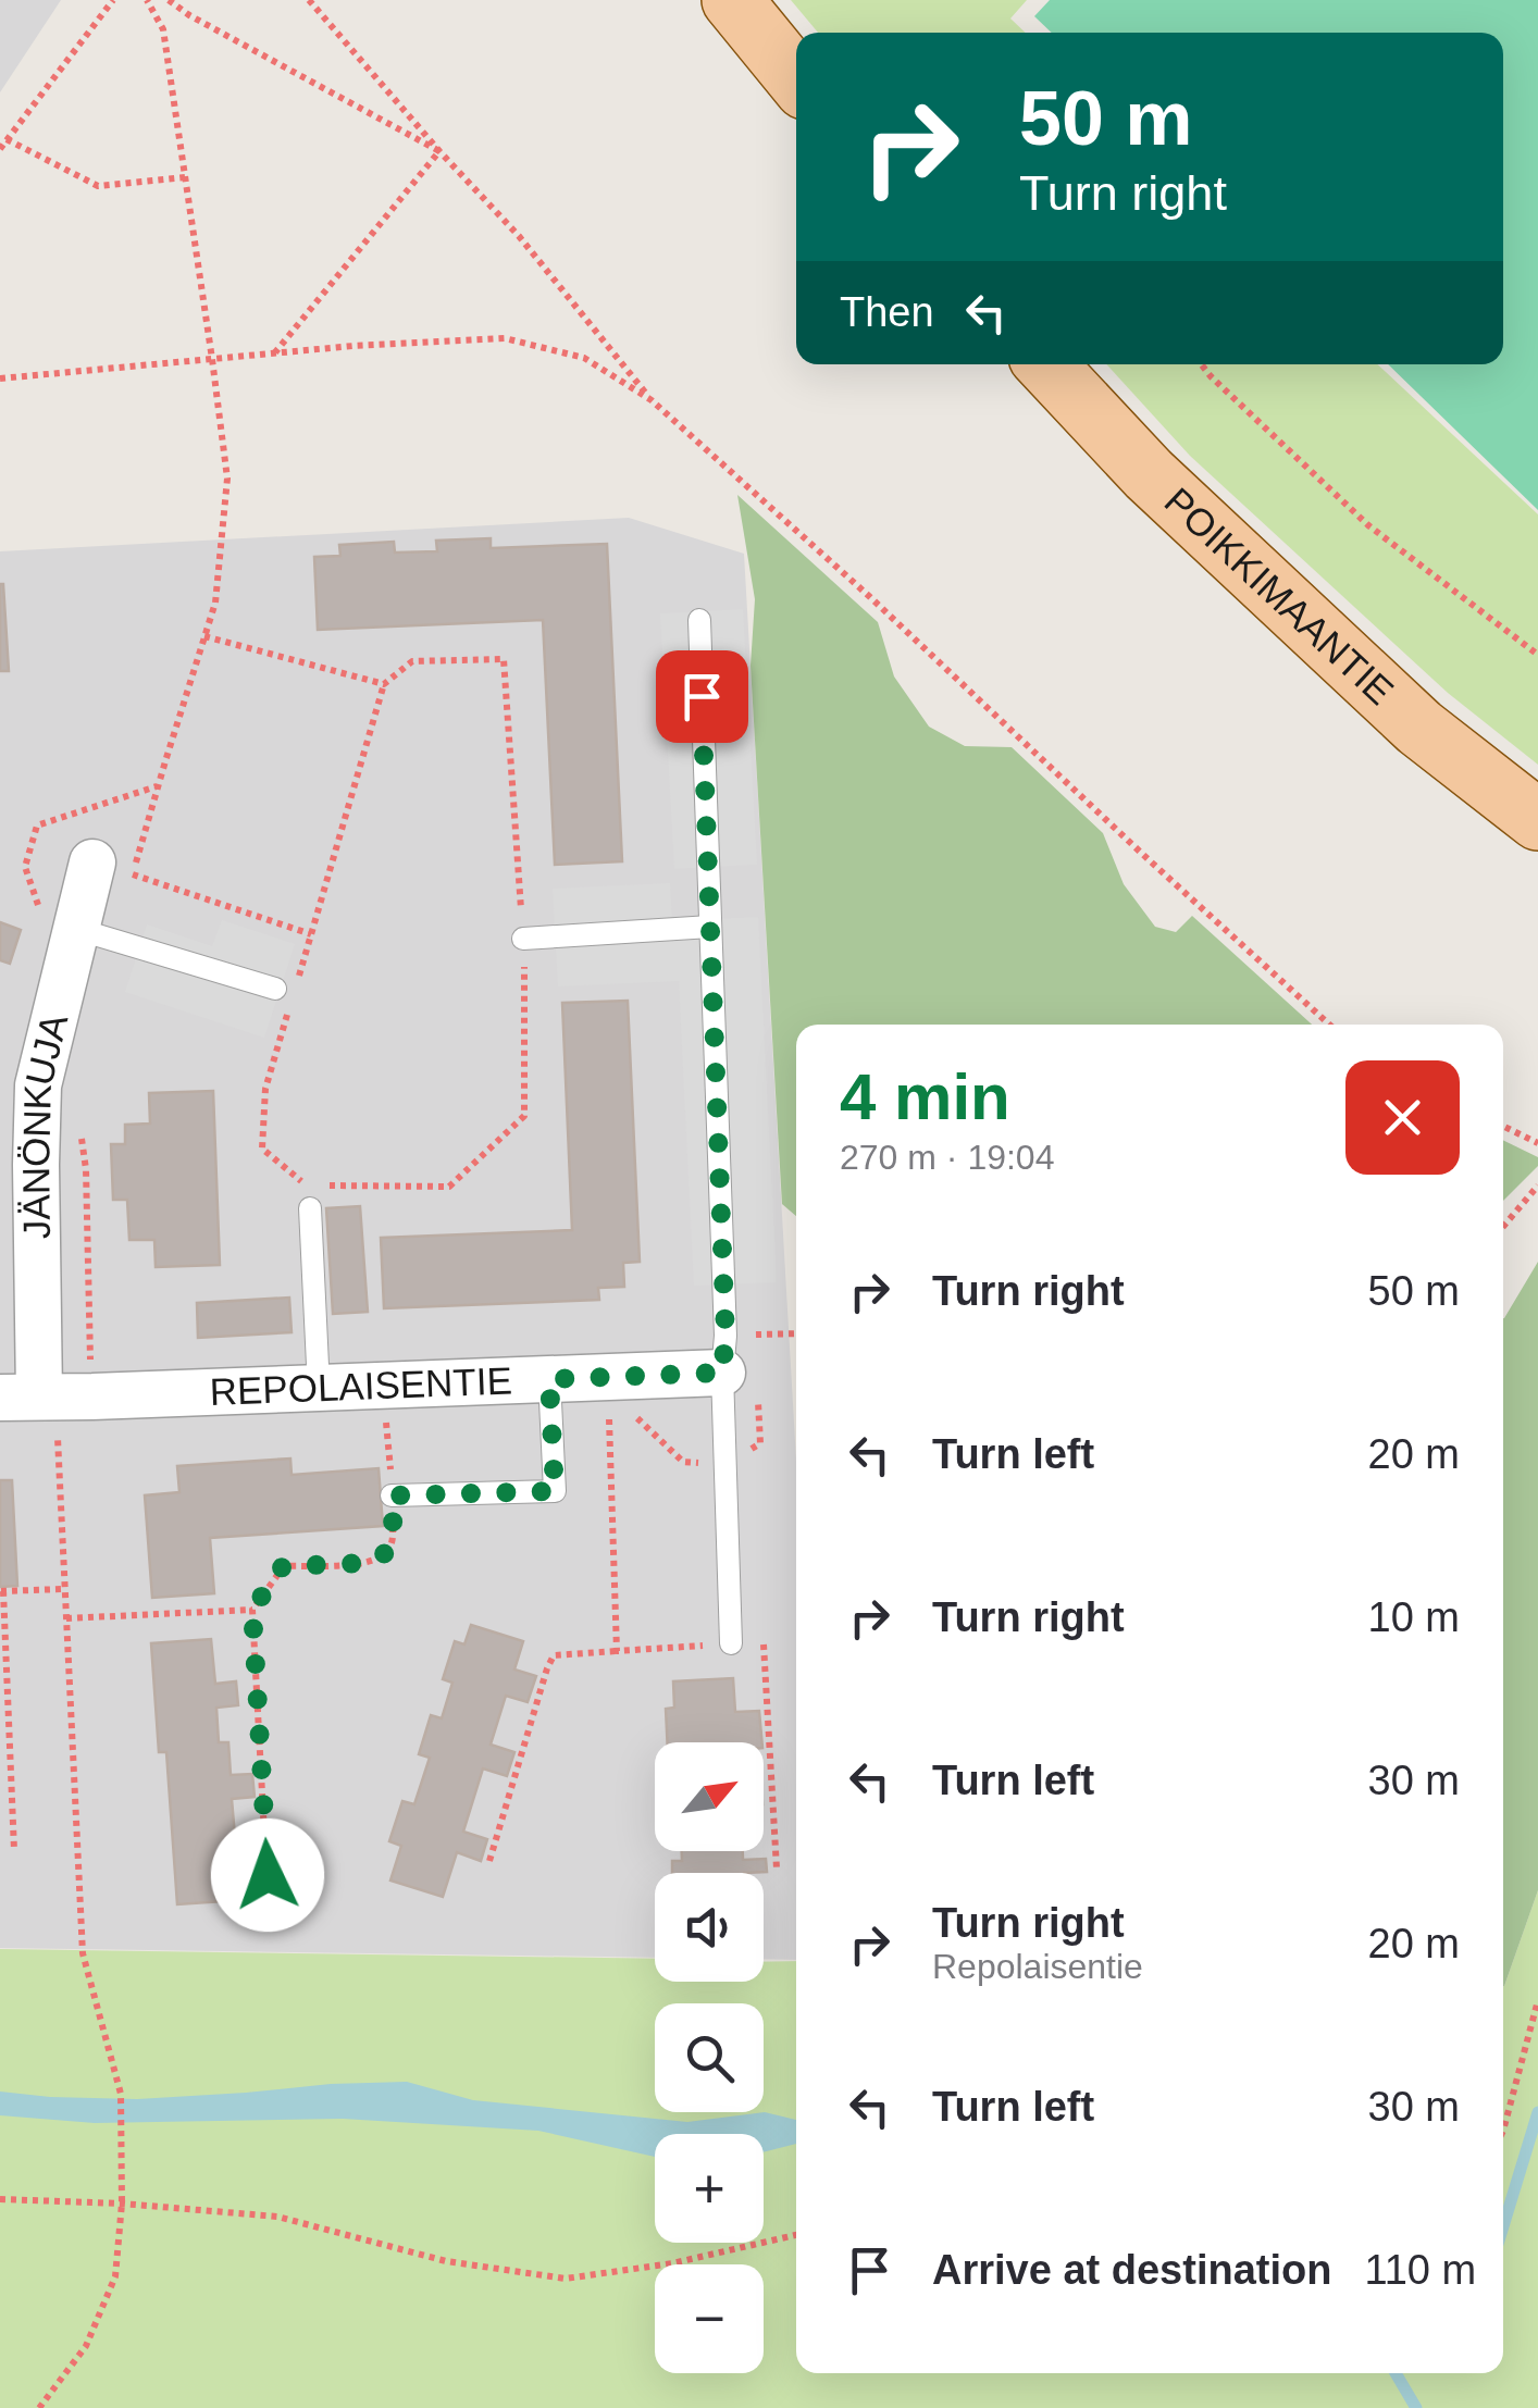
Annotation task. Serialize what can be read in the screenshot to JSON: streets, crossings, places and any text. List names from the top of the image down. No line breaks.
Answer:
{"streets":{"main road":["POIKKIMAANTIE"],"street":["JÄNÖNKUJA","REPOLAISENTIE"]},"crossings":[["JÄNÖNKUJA","REPOLAISENTIE"]],"north":"top right","page":{"turn":["50 m","Turn right"],"then":"Then","heading":["4 min","270 m · 19:04"],"list":[{"name":"Turn right","value":"50 m"},{"name":"Turn left","value":"20 m"},{"name":"Turn right","value":"10 m"},{"name":"Turn left","value":"30 m"},{"name":"Turn right","note":"Repolaisentie","value":"20 m"},{"name":"Turn left","value":"30 m"},{"name":"Arrive at destination","value":"110 m"}],"map_buttons":["+","−"]}}
